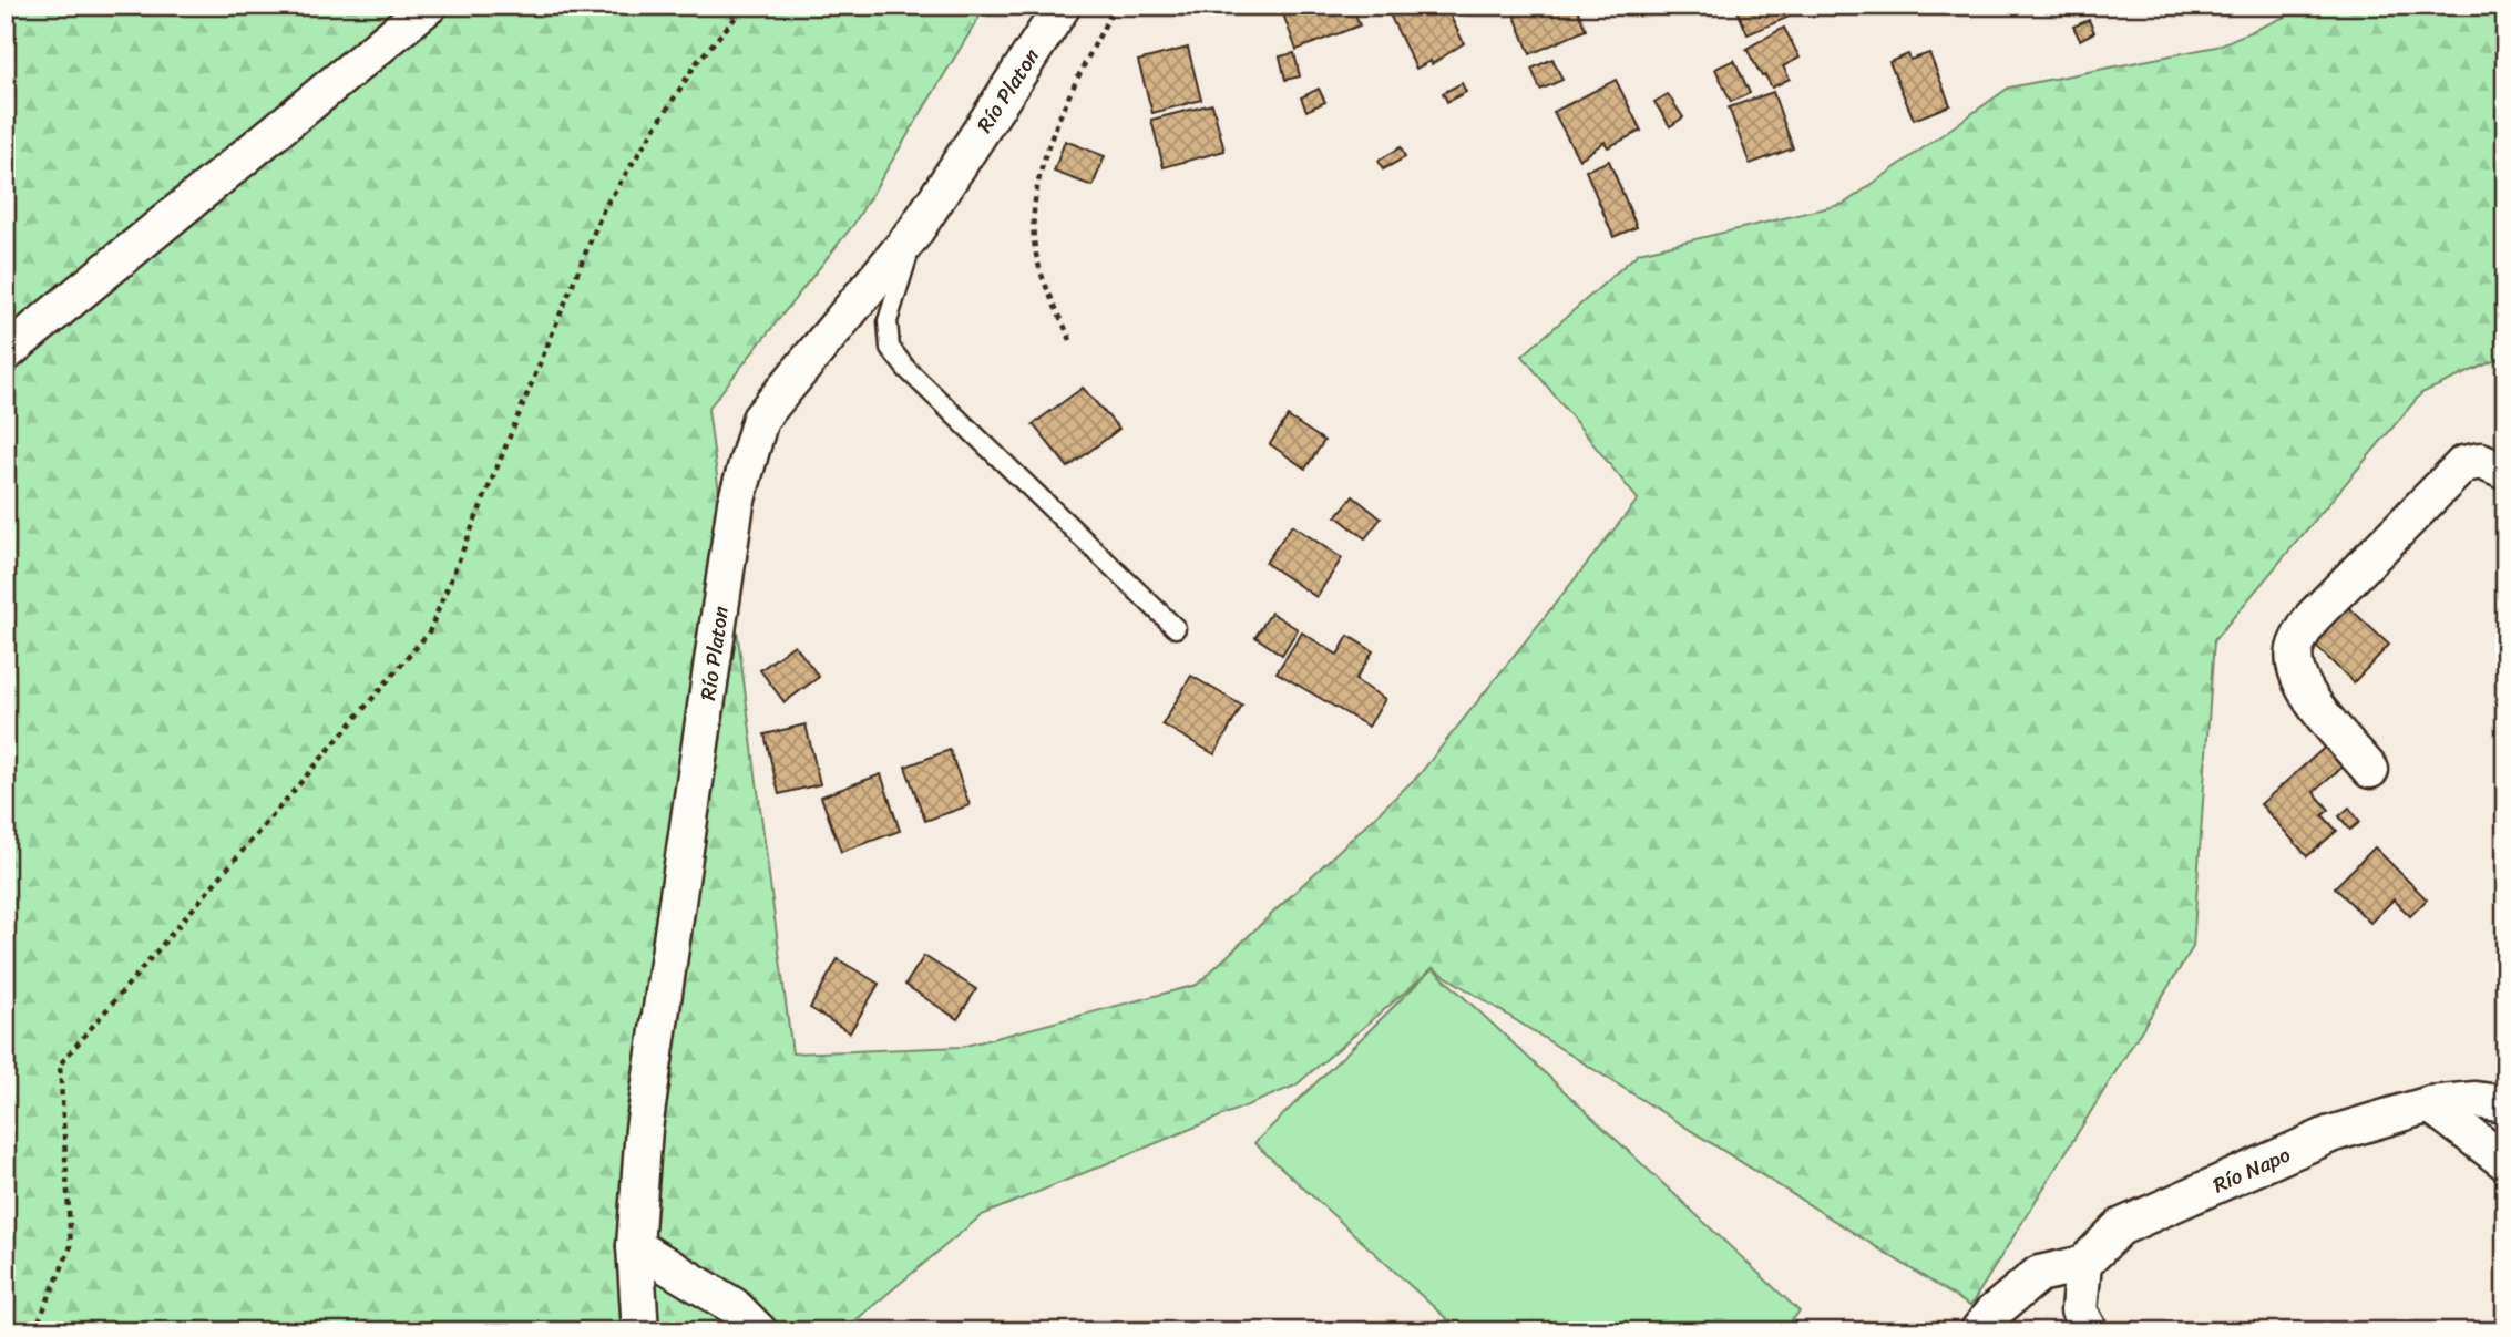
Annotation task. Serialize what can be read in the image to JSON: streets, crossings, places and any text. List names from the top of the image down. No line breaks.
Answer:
{"streets":{"street":["Río Platon","Río Napo"]}}
